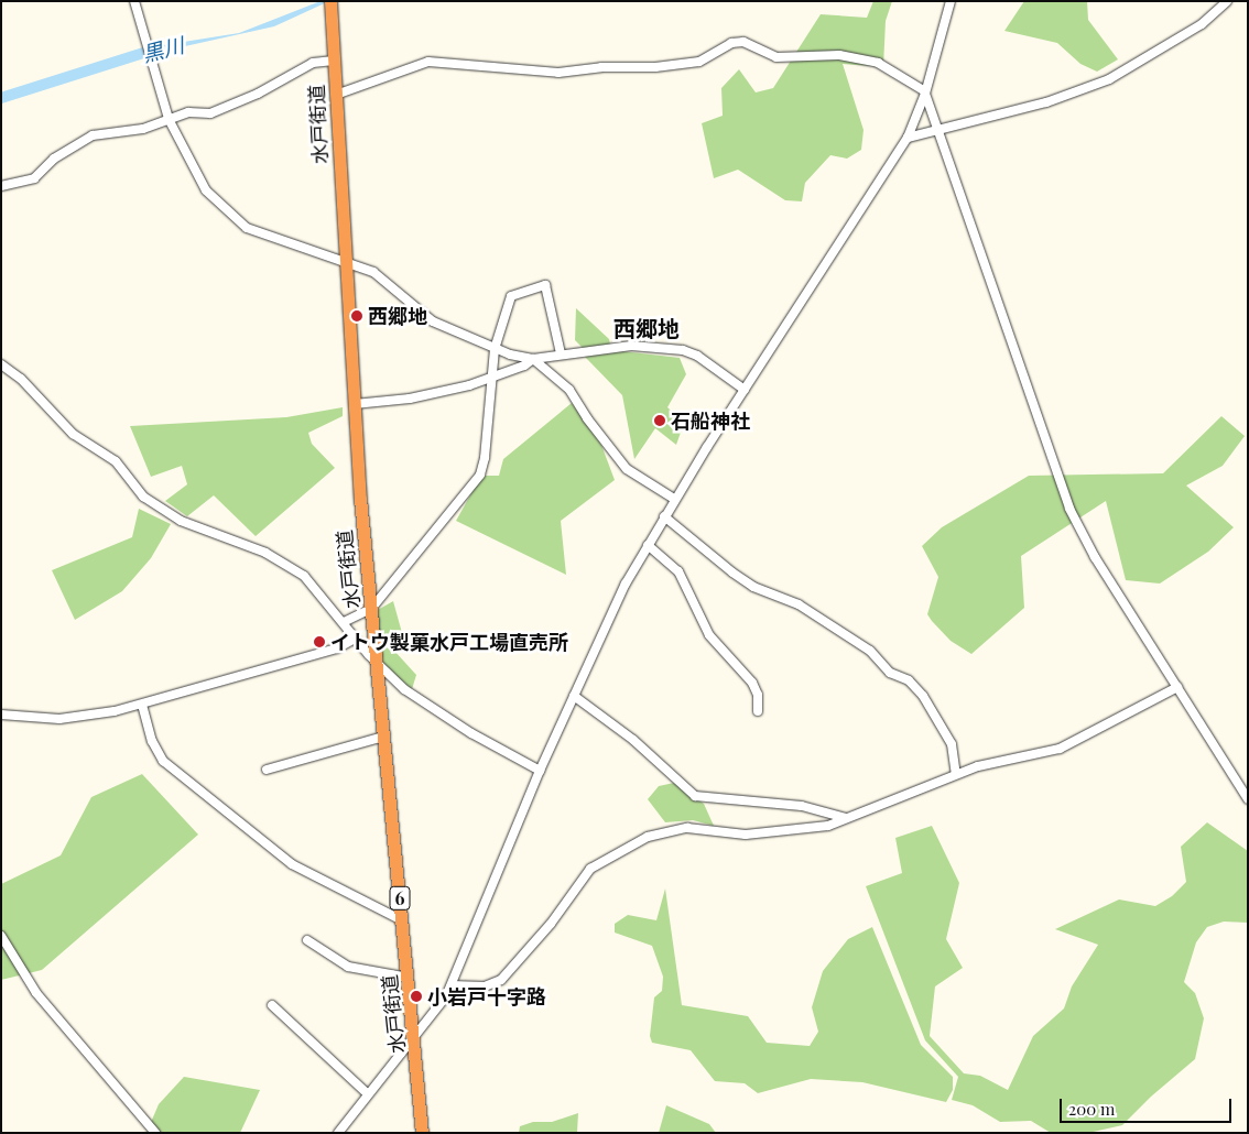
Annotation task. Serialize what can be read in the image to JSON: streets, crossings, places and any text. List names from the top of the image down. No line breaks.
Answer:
{"streets":{"highway":["水戸街道","6"]},"districts":["西郷地"],"water":["黒川"],"places":["西郷地","石船神社","イトウ製菓水戸工場直売所","小岩戸十字路"],"scale_bar":"200 m"}
